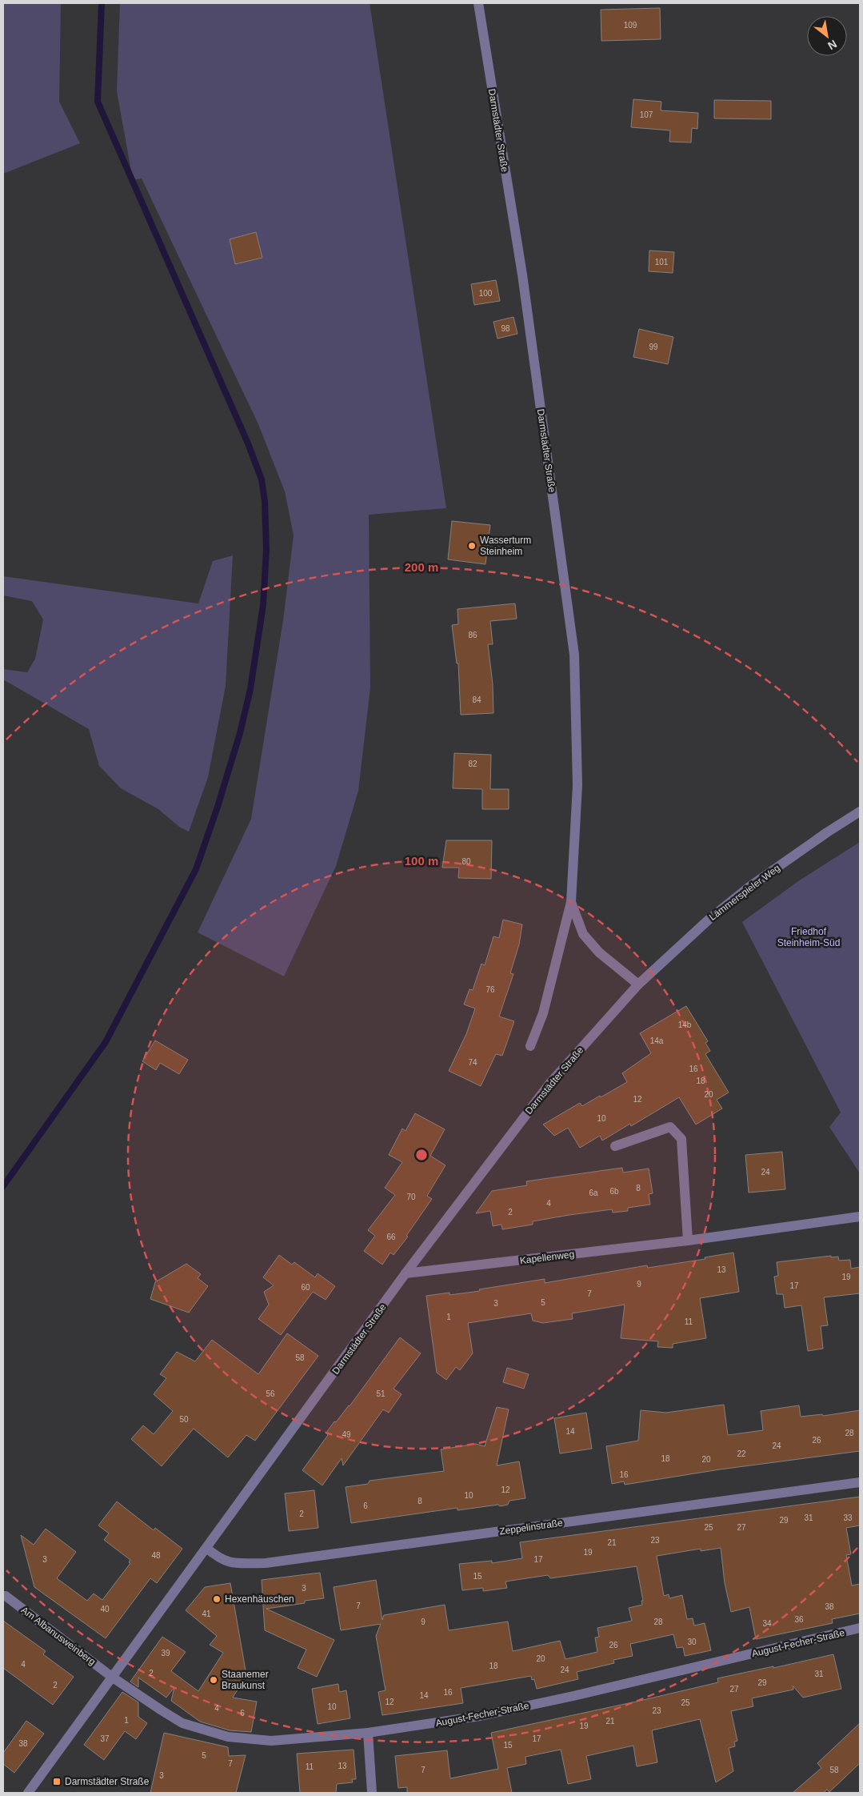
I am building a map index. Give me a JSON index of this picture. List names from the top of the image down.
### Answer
{
  "streets": {
    "street": [
      "Darmstädter Straße",
      "Lämmerspieler Weg",
      "Kapellenweg",
      "Zeppelinstraße",
      "Am Albanusweinberg",
      "August-Fecher-Straße"
    ]
  },
  "crossings": [
    ["Darmstädter Straße", "Lämmerspieler Weg"],
    ["Darmstädter Straße", "Kapellenweg"],
    ["Darmstädter Straße", "Zeppelinstraße"],
    ["Darmstädter Straße", "Am Albanusweinberg"],
    ["Darmstädter Straße", "August-Fecher-Straße"],
    ["Am Albanusweinberg", "August-Fecher-Straße"]
  ],
  "parks": ["Friedhof Steinheim-Süd"],
  "places": {
    "other": ["Wasserturm Steinheim", "Hexenhäuschen", "Staanemer Braukunst"],
    "transit": ["Darmstädter Straße"]
  },
  "house_numbers": [
    "109",
    "107",
    "101",
    "100",
    "98",
    "99",
    "86",
    "84",
    "82",
    "80",
    "76",
    "14b",
    "14a",
    "74",
    "16",
    "18",
    "20",
    "12",
    "10",
    "24",
    "8",
    "6b",
    "6a",
    "70",
    "4",
    "2",
    "66",
    "13",
    "19",
    "9",
    "17",
    "60",
    "7",
    "5",
    "3",
    "1",
    "11",
    "58",
    "56",
    "51",
    "50",
    "14",
    "28",
    "49",
    "26",
    "24",
    "22",
    "18",
    "20",
    "16",
    "12",
    "10",
    "8",
    "6",
    "2",
    "31",
    "33",
    "29",
    "25",
    "27",
    "23",
    "21",
    "19",
    "48",
    "3",
    "17",
    "15",
    "3",
    "7",
    "38",
    "40",
    "41",
    "36",
    "9",
    "28",
    "34",
    "30",
    "26",
    "39",
    "20",
    "4",
    "18",
    "24",
    "2",
    "31",
    "29",
    "2",
    "27",
    "16",
    "14",
    "12",
    "25",
    "10",
    "4",
    "23",
    "6",
    "1",
    "21",
    "19",
    "37",
    "17",
    "38",
    "15",
    "5",
    "7",
    "13",
    "11",
    "7",
    "58",
    "3"
  ],
  "north": "bottom right",
  "rings": ["200 m", "100 m"]
}
